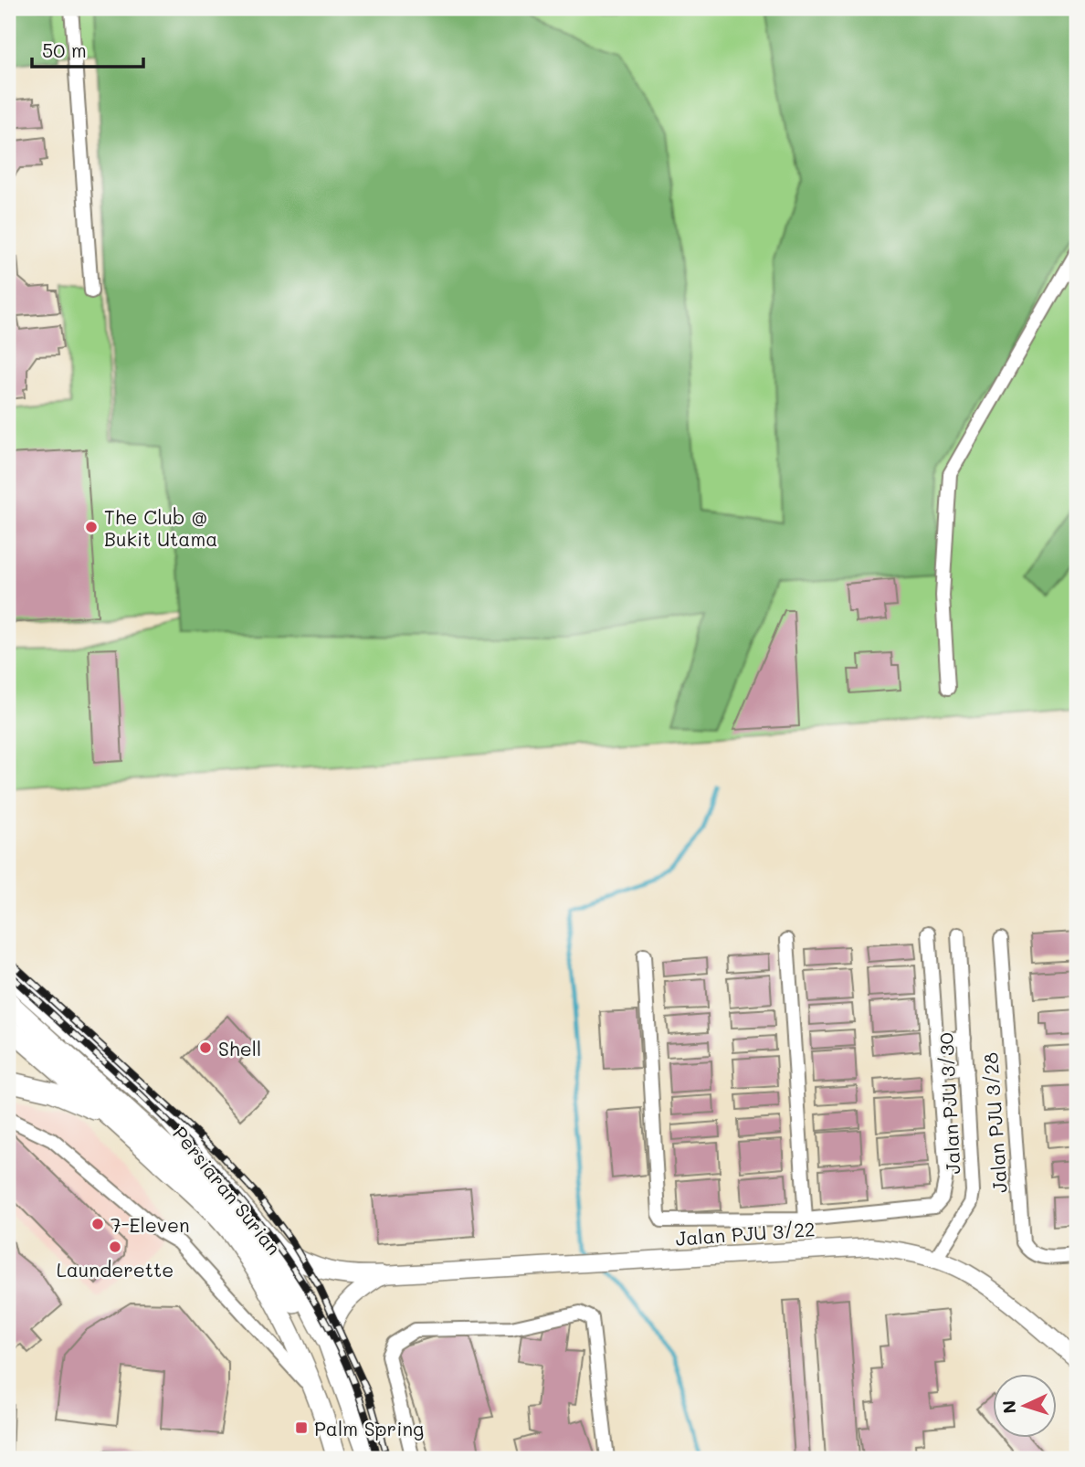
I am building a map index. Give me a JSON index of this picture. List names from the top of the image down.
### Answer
{
  "streets": {
    "main road": ["Persiaran Surian"],
    "street": ["Jalan PJU 3/30", "Jalan PJU 3/28", "Jalan PJU 3/22"]
  },
  "crossings": [
    ["Jalan PJU 3/30", "Jalan PJU 3/22"]
  ],
  "places": {
    "other": [
      "The Club @ Bukit Utama",
      "Shell",
      "7-Eleven",
      "Launderette"
    ],
    "transit": ["Palm Spring"]
  },
  "scale_bar": "50 m",
  "north": "left"
}
